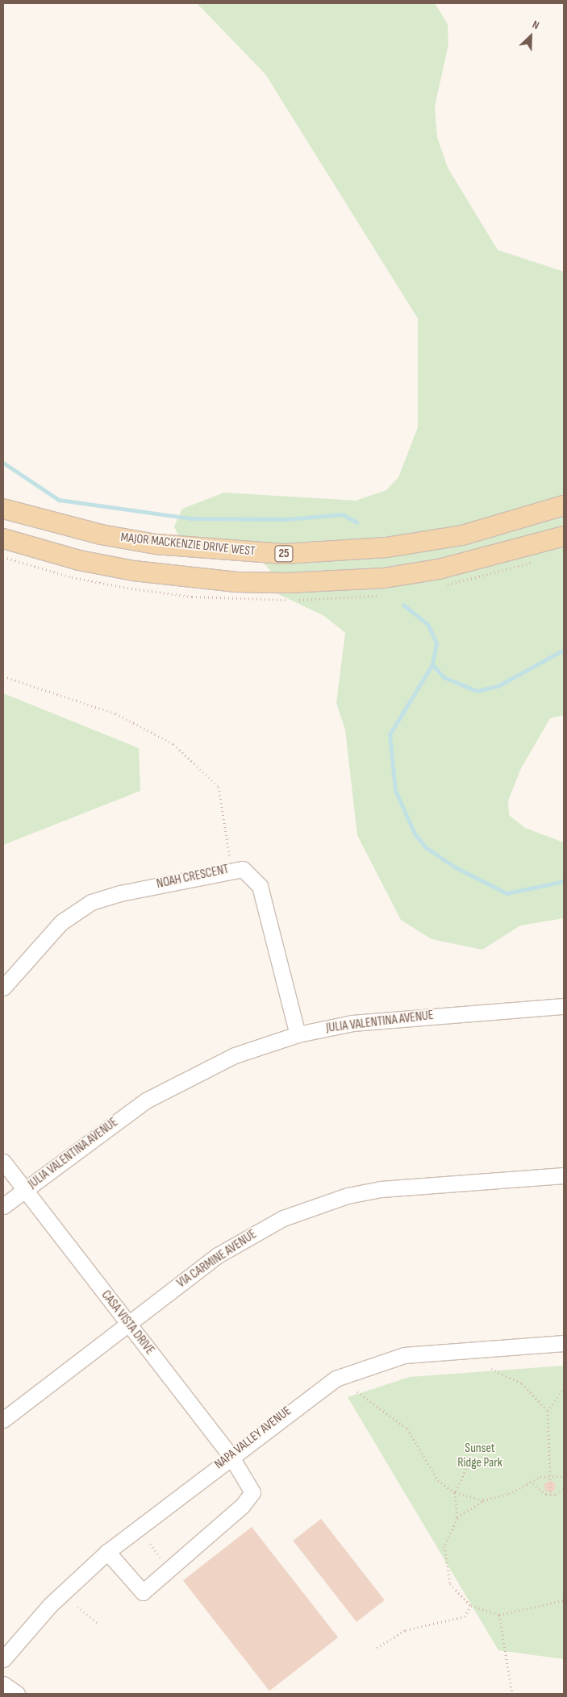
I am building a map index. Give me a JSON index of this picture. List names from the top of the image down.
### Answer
{
  "streets": {
    "main road": ["MAJOR MACKENZIE DRIVE WEST", "25"],
    "street": [
      "NOAH CRESCENT",
      "JULIA VALENTINA AVENUE",
      "VIA CARMINE AVENUE",
      "CASA VISTA DRIVE",
      "NAPA VALLEY AVENUE"
    ]
  },
  "crossings": [
    ["NOAH CRESCENT", "JULIA VALENTINA AVENUE"],
    ["JULIA VALENTINA AVENUE", "CASA VISTA DRIVE"],
    ["VIA CARMINE AVENUE", "CASA VISTA DRIVE"],
    ["CASA VISTA DRIVE", "NAPA VALLEY AVENUE"]
  ],
  "parks": ["Sunset Ridge Park"],
  "north": "top right"
}
